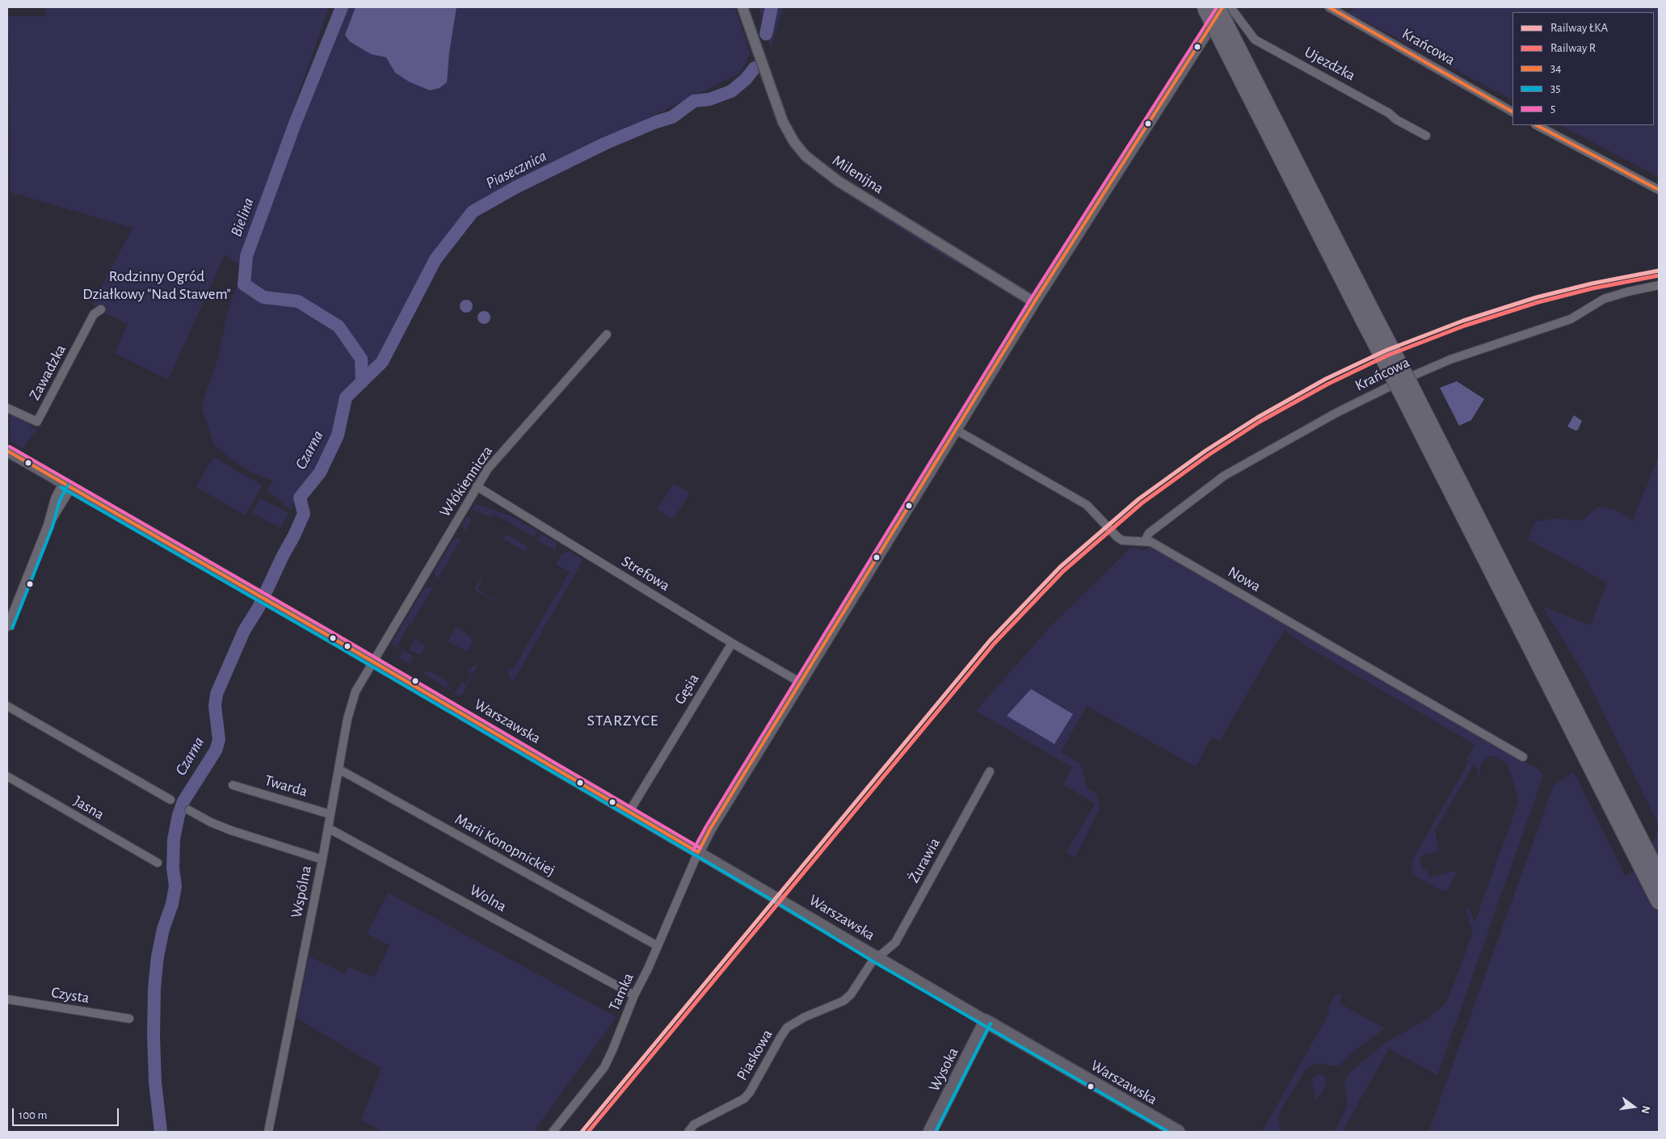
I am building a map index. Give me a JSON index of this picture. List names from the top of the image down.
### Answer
{
  "streets": {
    "main road": ["Warszawska", "Wysoka"],
    "street": [
      "Krańcowa",
      "Ujezdzka",
      "Milenijna",
      "Zawadzka",
      "Włókiennicza",
      "Strefowa",
      "Nowa",
      "Gęsia",
      "Twarda",
      "Jasna",
      "Marii Konopnickiej",
      "Żurawia",
      "Wspólna",
      "Wolna",
      "Tamka",
      "Czysta",
      "Piaskowa"
    ]
  },
  "crossings": [
    ["Krańcowa", "Nowa"],
    ["Włókiennicza", "Strefowa"],
    ["Włókiennicza", "Warszawska"],
    ["Włókiennicza", "Wspólna"],
    ["Strefowa", "Gęsia"],
    ["Gęsia", "Warszawska"],
    ["Warszawska", "Żurawia"],
    ["Warszawska", "Wspólna"],
    ["Warszawska", "Tamka"],
    ["Warszawska", "Piaskowa"],
    ["Warszawska", "Wysoka"],
    ["Twarda", "Wspólna"],
    ["Marii Konopnickiej", "Wspólna"],
    ["Marii Konopnickiej", "Tamka"],
    ["Żurawia", "Piaskowa"],
    ["Wspólna", "Wolna"],
    ["Wolna", "Tamka"]
  ],
  "districts": ["STARZYCE"],
  "water": ["Piasecznica", "Bielina", "Czarna"],
  "parks": ["Rodzinny Ogród Działkowy \"Nad Stawem\""],
  "lines": [
    "transit line 34",
    "transit line 5",
    "rail line ŁKA",
    "rail line R",
    "transit line 35"
  ],
  "legend": [
    "Railway ŁKA",
    "Railway R",
    "34",
    "35",
    "5"
  ],
  "scale_bar": "100 m",
  "north": "right"
}
